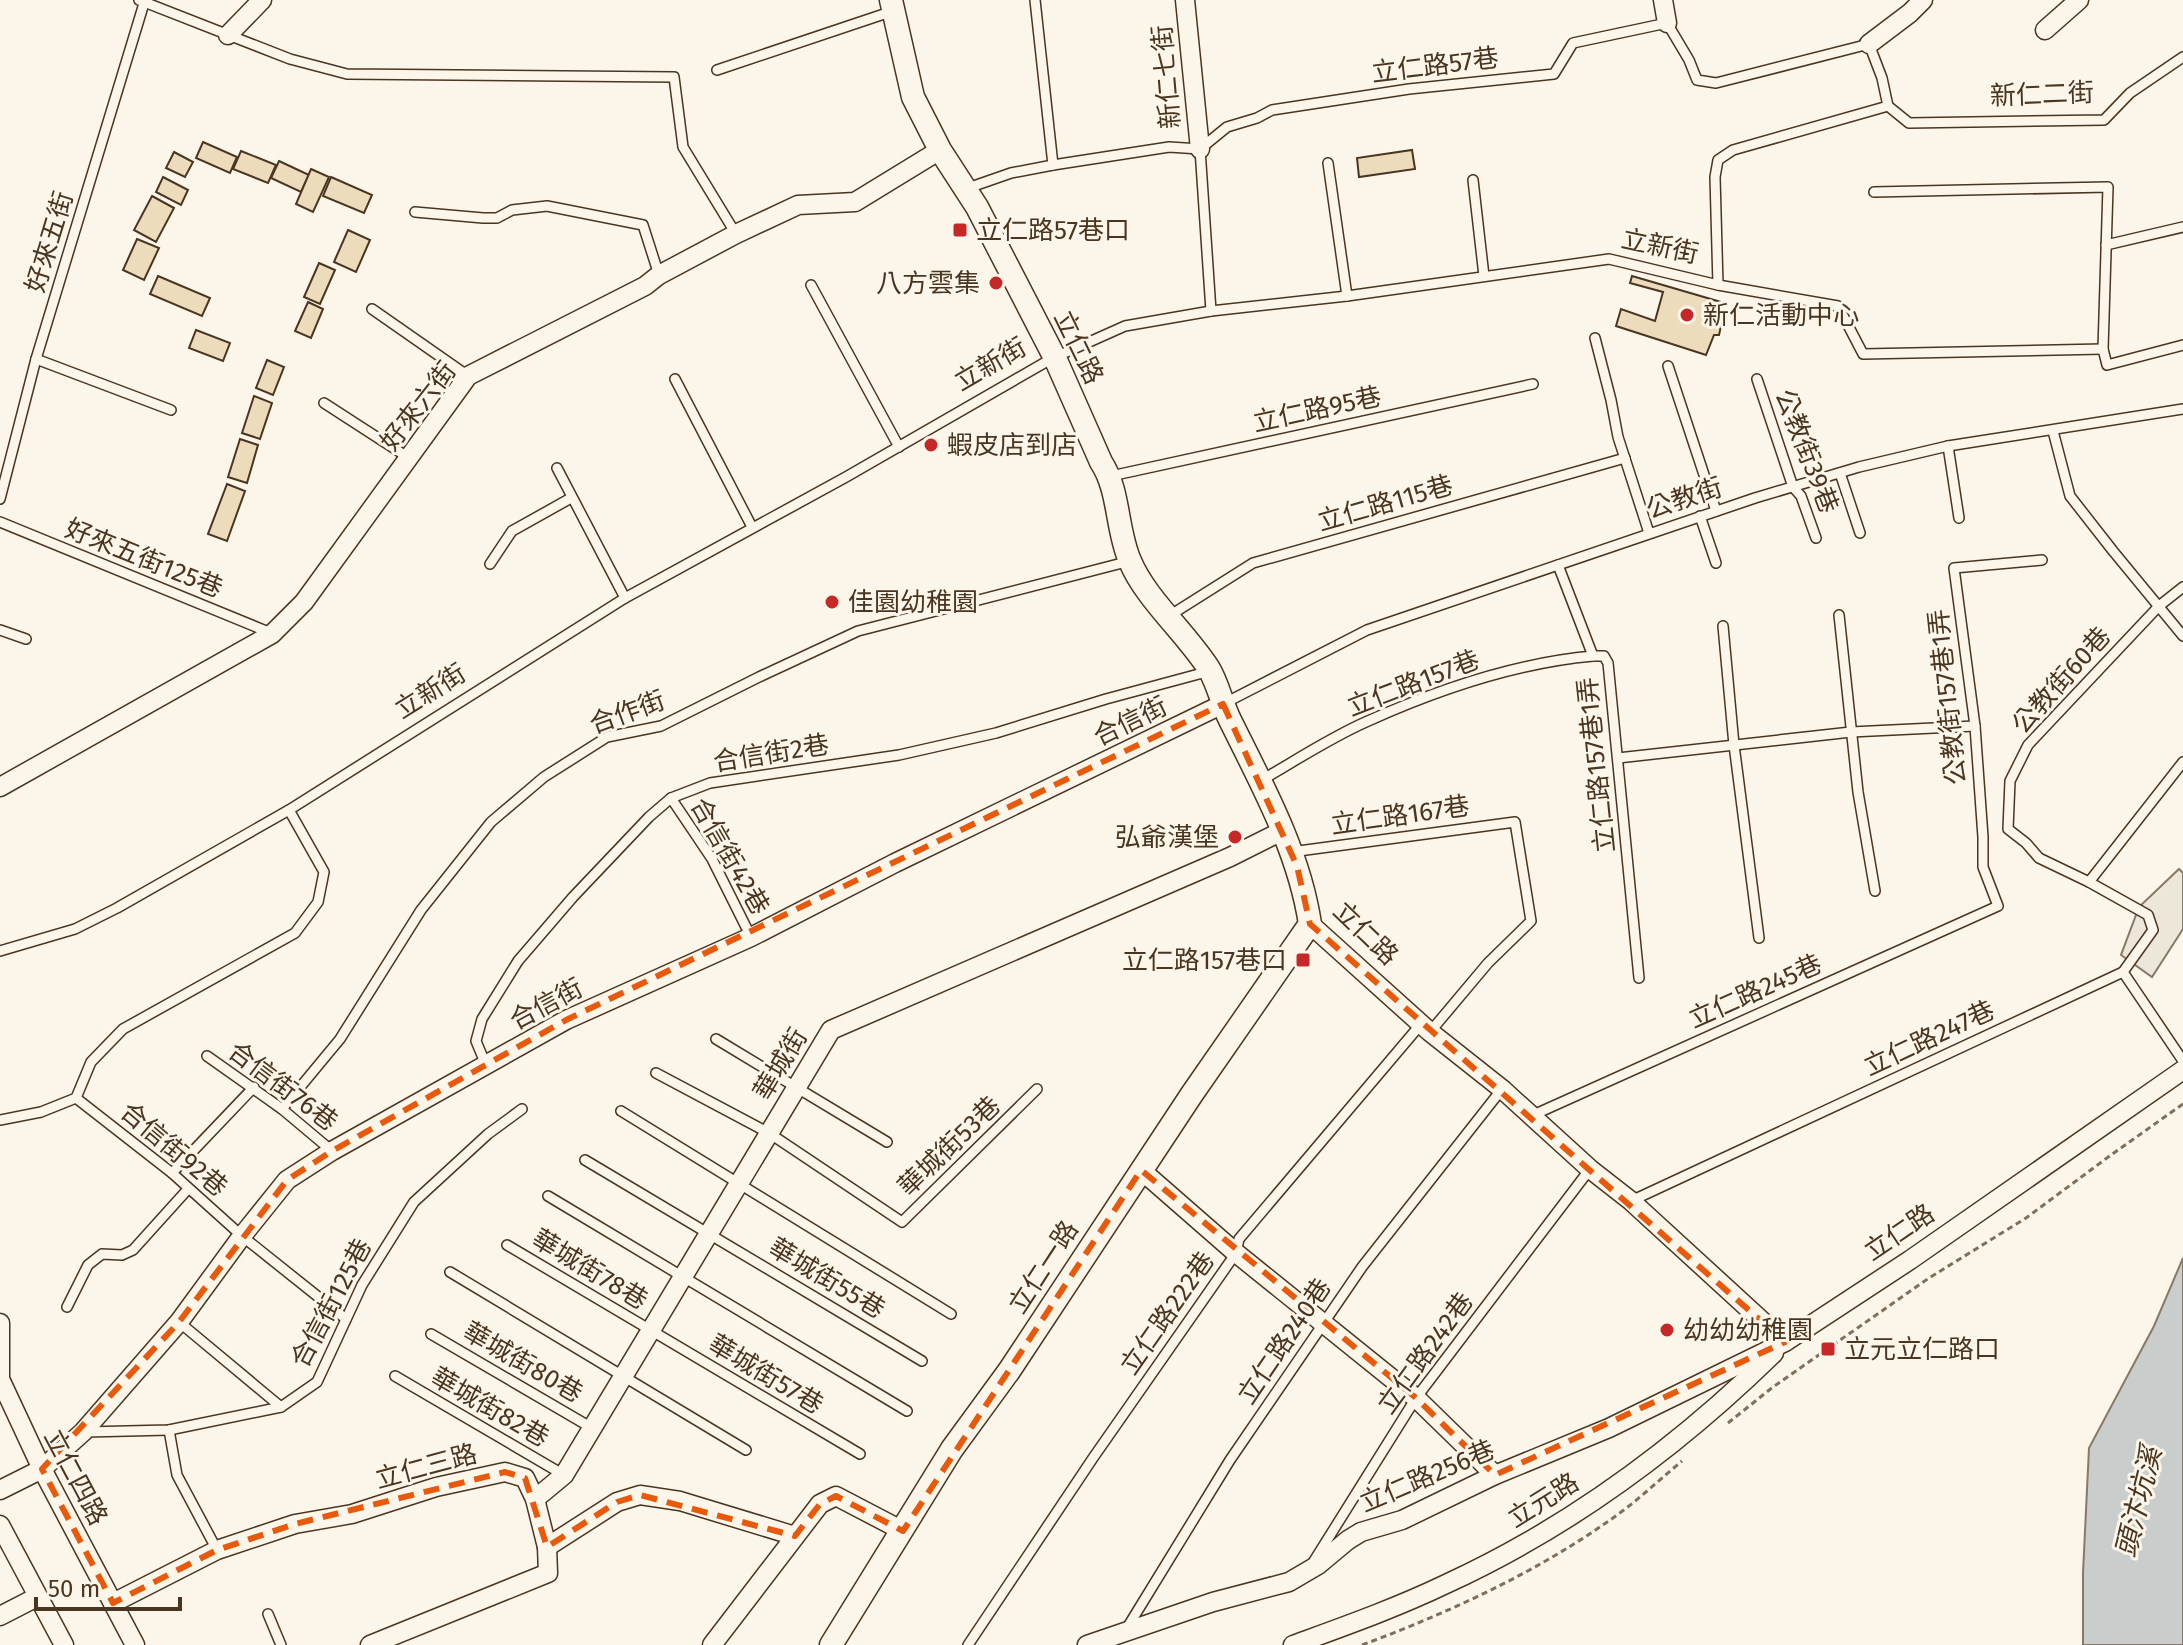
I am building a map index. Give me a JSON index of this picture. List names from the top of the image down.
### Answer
{
  "streets": {
    "street": [
      "新仁七街",
      "立仁路",
      "好來六街",
      "合信街",
      "華城街",
      "立仁一路",
      "立仁三路",
      "立仁路256巷",
      "立仁四路",
      "立元路"
    ],
    "lane": [
      "立仁路57巷",
      "新仁二街",
      "好來五街",
      "立新街",
      "立仁路95巷",
      "公教街39巷",
      "公教街",
      "立仁路115巷",
      "好來五街125巷",
      "公教街60巷",
      "立仁路157巷",
      "公教街157巷1弄",
      "合作街",
      "合信街2巷",
      "立仁路157巷1弄",
      "立仁路167巷",
      "合信街42巷",
      "立仁路245巷",
      "立仁路247巷",
      "合信街76巷",
      "華城街53巷",
      "合信街92巷",
      "華城街78巷",
      "華城街55巷",
      "合信街125巷",
      "立仁路222巷",
      "立仁路240巷",
      "立仁路242巷",
      "華城街80巷",
      "華城街57巷",
      "華城街82巷"
    ]
  },
  "crossings": [
    ["立仁路57巷", "新仁七街"],
    ["立新街", "立仁路"],
    ["立仁路", "好來六街"],
    ["立仁路", "立仁路95巷"],
    ["立仁路", "公教街"],
    ["立仁路", "立仁路115巷"],
    ["立仁路", "立仁路157巷"],
    ["立仁路", "合作街"],
    ["立仁路", "合信街"],
    ["立仁路", "合信街2巷"],
    ["立仁路", "立仁路167巷"],
    ["立仁路", "立仁路245巷"],
    ["立仁路", "立仁路247巷"],
    ["立仁路", "華城街"],
    ["立仁路", "立仁一路"],
    ["立仁路", "立仁路222巷"],
    ["立仁路", "立仁路240巷"],
    ["立仁路", "立仁路242巷"],
    ["立仁路", "立仁路256巷"],
    ["立仁路", "立元路"],
    ["好來六街", "好來五街125巷"],
    ["公教街39巷", "公教街"],
    ["公教街", "合信街"],
    ["公教街", "立仁路157巷1弄"],
    ["公教街60巷", "立仁路247巷"],
    ["立仁路157巷", "立仁路157巷1弄"],
    ["公教街157巷1弄", "立仁路245巷"],
    ["合作街", "合信街76巷"],
    ["合信街", "合信街2巷"],
    ["合信街", "合信街42巷"],
    ["合信街", "合信街76巷"],
    ["合信街", "合信街92巷"],
    ["合信街", "合信街125巷"],
    ["合信街", "立仁四路"],
    ["合信街2巷", "合信街42巷"],
    ["立仁路167巷", "華城街"],
    ["立仁路167巷", "立仁路222巷"],
    ["華城街", "華城街53巷"],
    ["華城街", "華城街78巷"],
    ["華城街", "華城街55巷"],
    ["華城街", "華城街80巷"],
    ["華城街", "華城街57巷"],
    ["華城街", "華城街82巷"],
    ["華城街", "立仁三路"],
    ["合信街92巷", "合信街125巷"],
    ["華城街78巷", "華城街57巷"],
    ["立仁路240巷", "立仁路256巷"],
    ["立仁路242巷", "立仁路256巷"],
    ["立仁三路", "立仁四路"],
    ["立仁路256巷", "立元路"]
  ],
  "water": ["頭汴坑溪"],
  "places": {
    "transit": ["立仁路57巷口", "立仁路157巷口", "立元立仁路口"],
    "other": [
      "八方雲集",
      "新仁活動中心",
      "蝦皮店到店",
      "佳園幼稚園",
      "弘爺漢堡",
      "幼幼幼稚園"
    ]
  },
  "scale_bar": "50 m"
}
